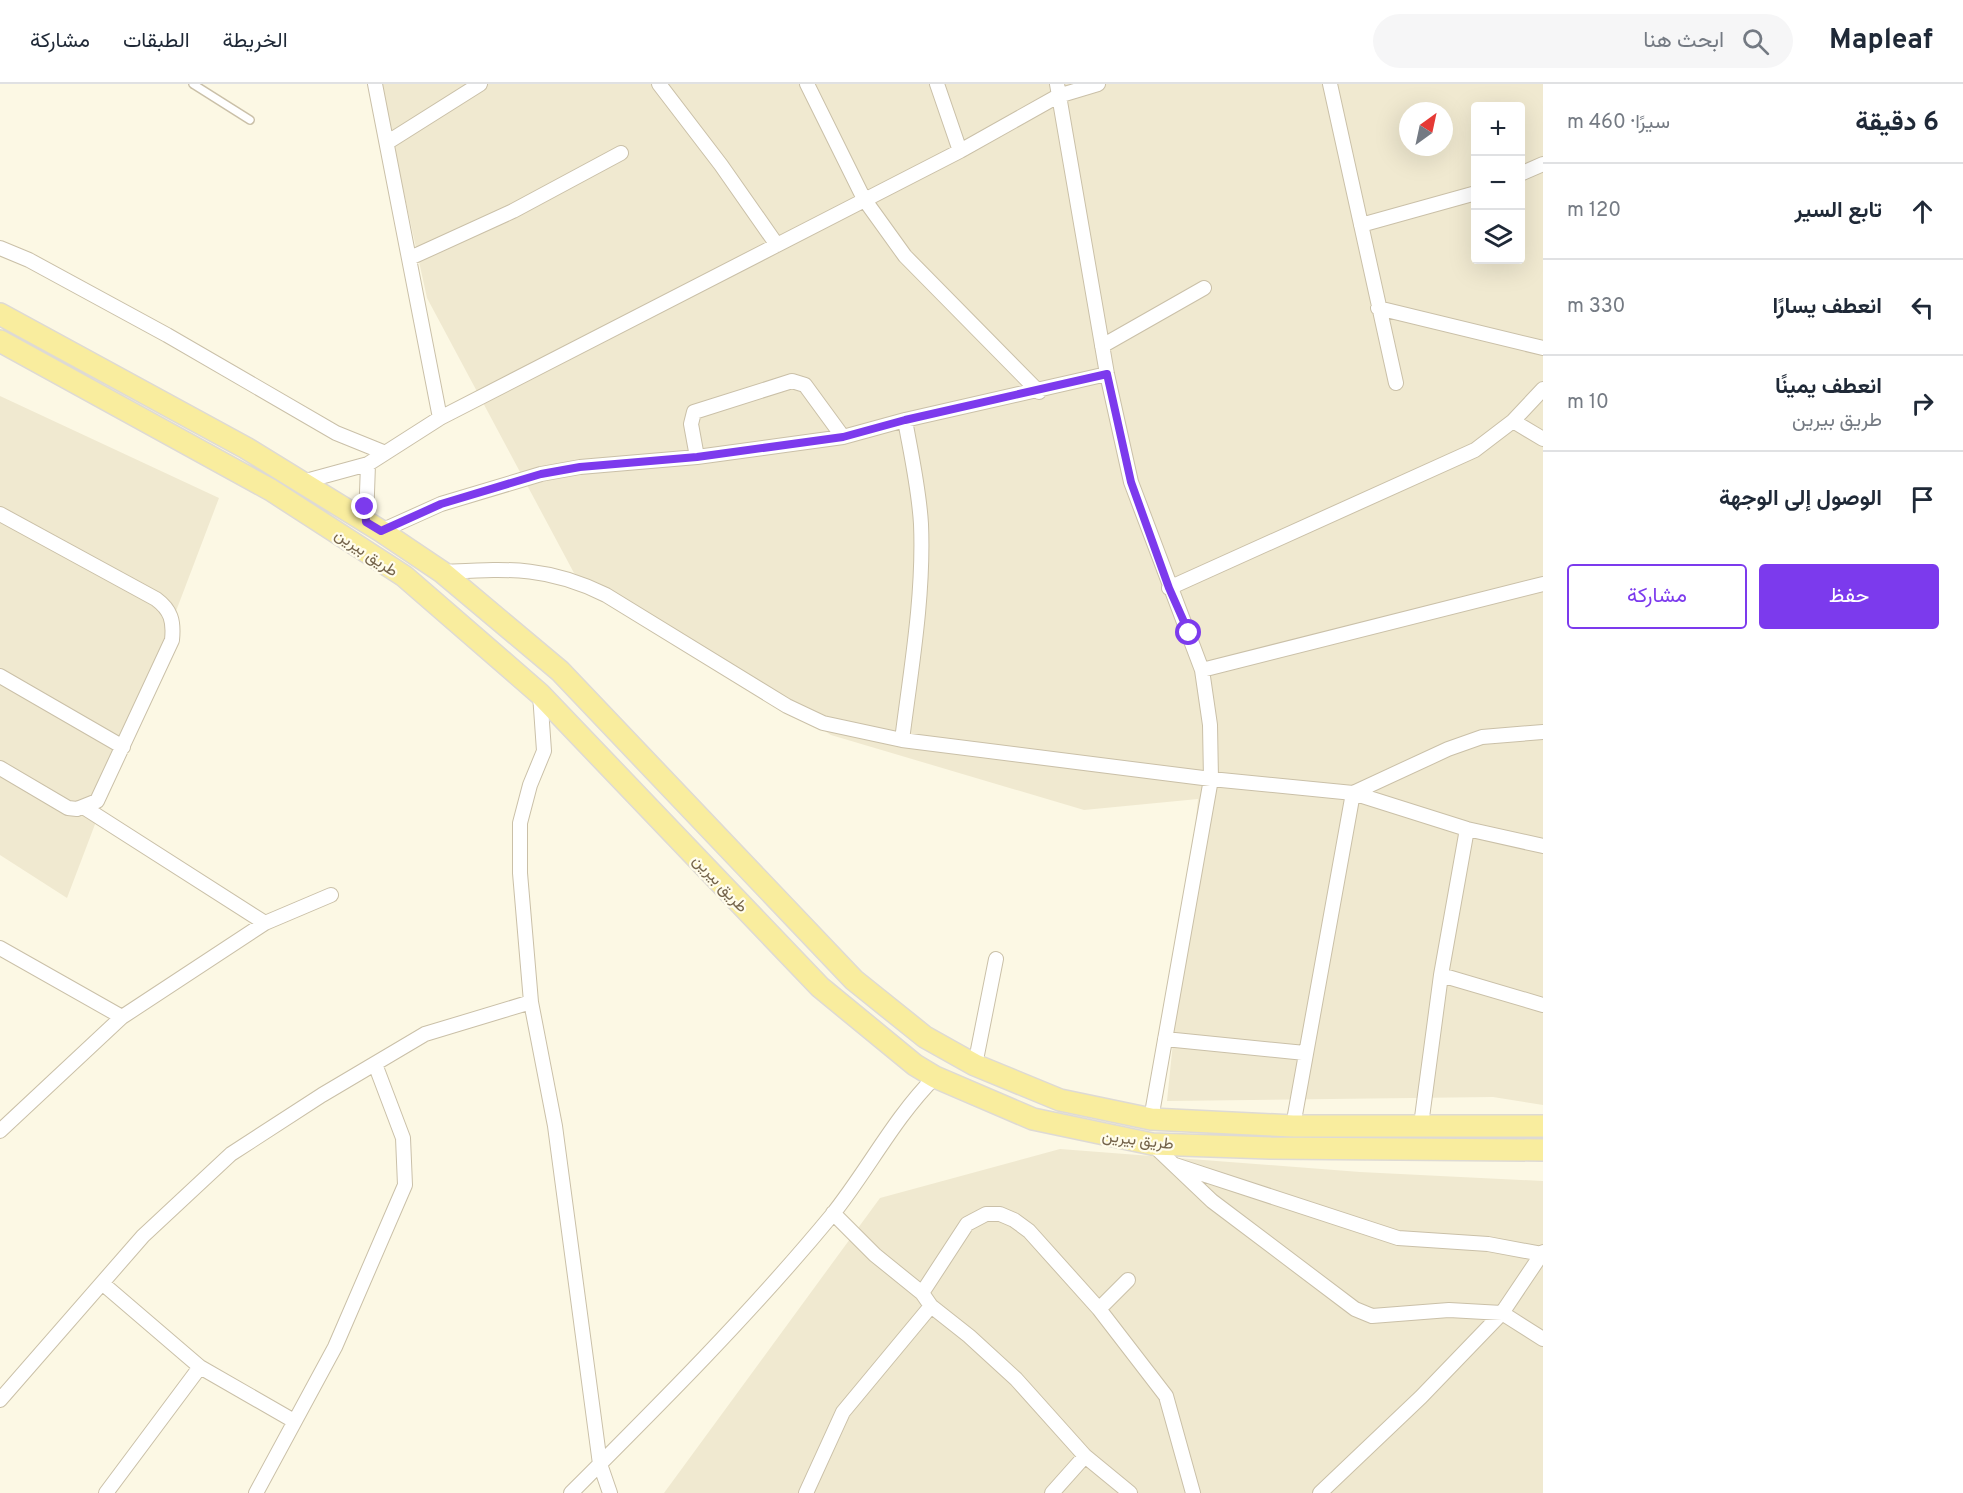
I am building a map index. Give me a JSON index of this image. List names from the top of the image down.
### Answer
{
  "streets": {
    "main road": ["طريق بيرين"]
  },
  "north": "top right",
  "page": {
    "header": "Mapleaf",
    "search": "ابحث هنا",
    "nav": ["الخريطة", "الطبقات", "مشاركة"],
    "heading": ["6 دقيقة", "سيرًا · 460 m"],
    "map_buttons": ["+", "−"],
    "list": [
      ["تابع السير", "120 m"],
      ["انعطف يسارًا", "330 m"],
      ["انعطف يمينًا", "طريق بيرين", "10 m"],
      "الوصول إلى الوجهة"
    ],
    "buttons": ["حفظ", "مشاركة"]
  }
}
